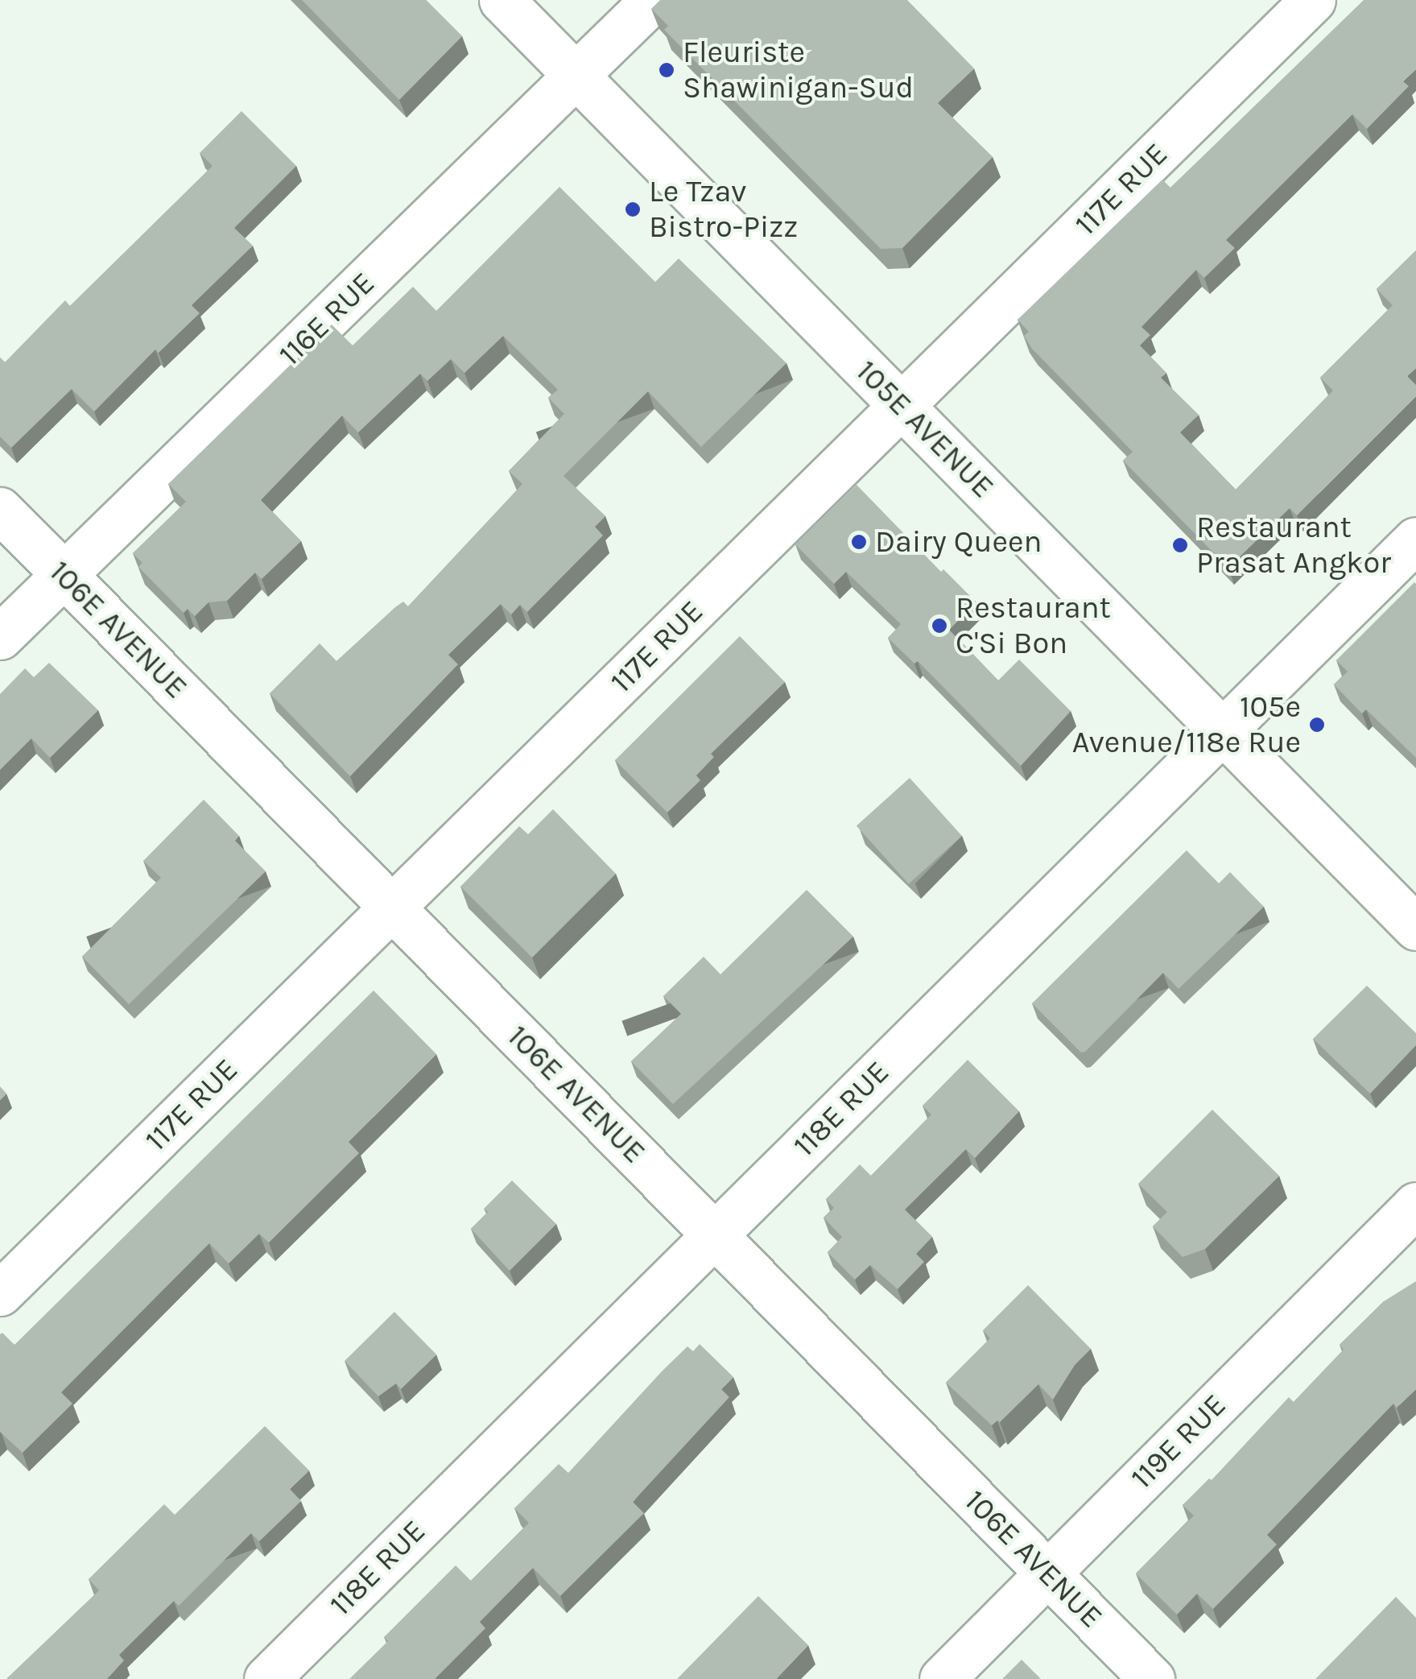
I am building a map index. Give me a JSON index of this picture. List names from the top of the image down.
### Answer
{
  "streets": {
    "street": [
      "117E RUE",
      "116E RUE",
      "105E AVENUE",
      "106E AVENUE",
      "118E RUE",
      "119E RUE"
    ]
  },
  "crossings": [
    ["117E RUE", "105E AVENUE"],
    ["117E RUE", "106E AVENUE"],
    ["116E RUE", "105E AVENUE"],
    ["116E RUE", "106E AVENUE"],
    ["105E AVENUE", "118E RUE"],
    ["106E AVENUE", "118E RUE"],
    ["106E AVENUE", "119E RUE"]
  ],
  "places": [
    "Fleuriste Shawinigan-Sud",
    "Le Tzav Bistro-Pizz",
    "Dairy Queen",
    "Restaurant Prasat Angkor",
    "Restaurant C'Si Bon",
    "105e Avenue/118e Rue"
  ]
}
